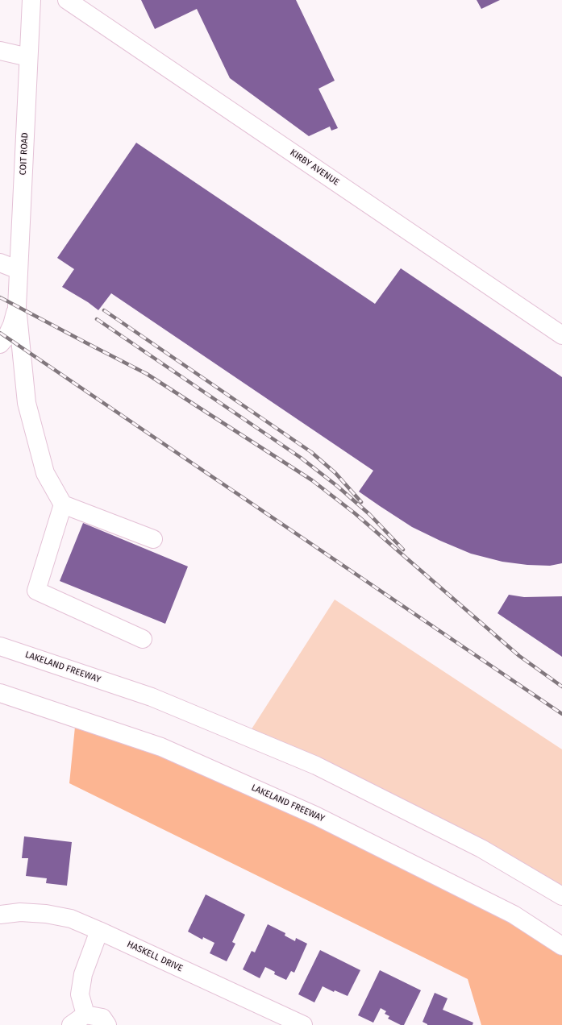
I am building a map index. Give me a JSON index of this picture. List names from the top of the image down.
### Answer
{
  "streets": {
    "main road": [
      "COIT ROAD",
      "KIRBY AVENUE",
      "LAKELAND FREEWAY",
      "HASKELL DRIVE"
    ]
  }
}
